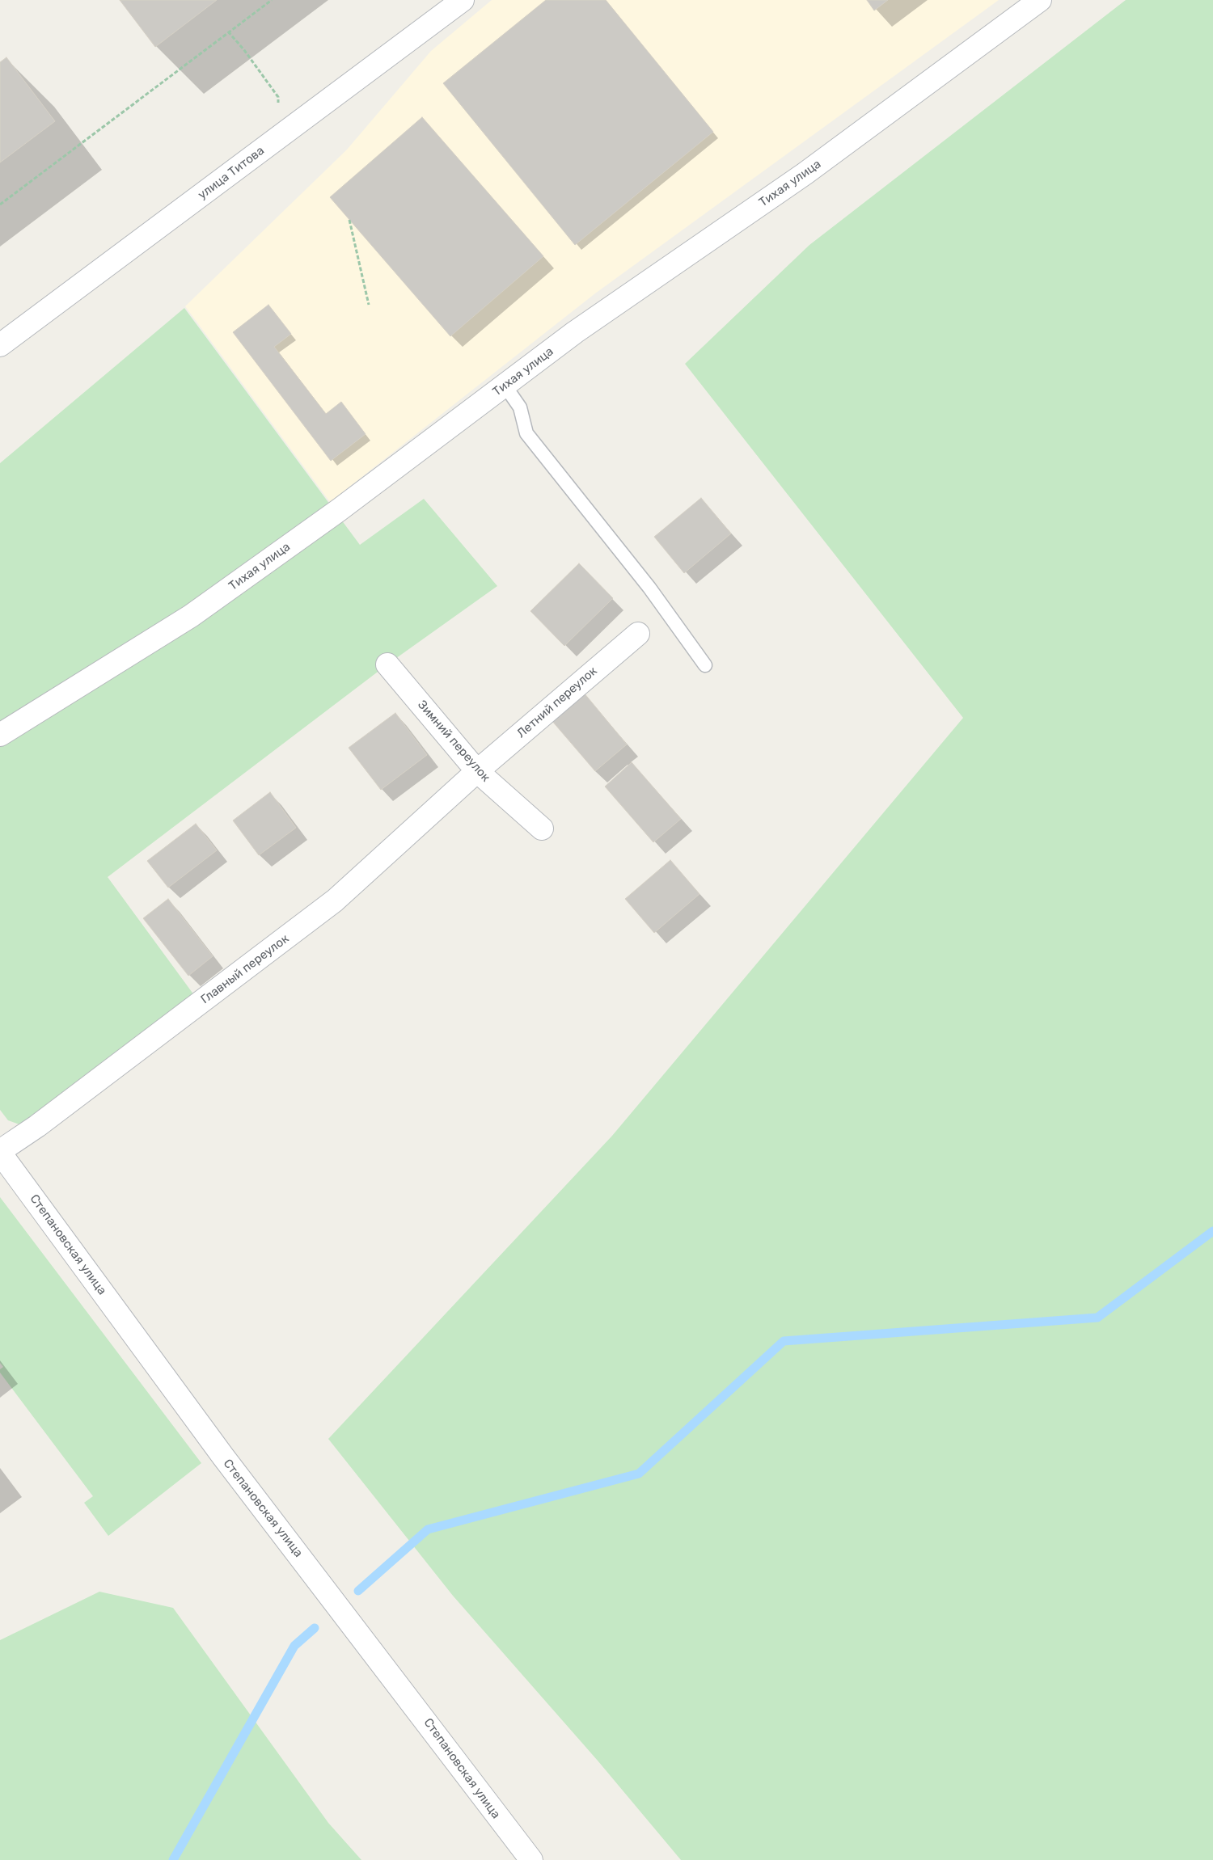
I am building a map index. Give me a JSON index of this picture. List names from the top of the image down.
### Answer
{
  "streets": {
    "street": [
      "улица Титова",
      "Тихая улица",
      "Летний переулок",
      "Зимний переулок",
      "Главный переулок",
      "Степановская улица"
    ]
  },
  "crossings": [
    ["Летний переулок", "Зимний переулок"],
    ["Летний переулок", "Главный переулок"],
    ["Зимний переулок", "Главный переулок"],
    ["Главный переулок", "Степановская улица"]
  ]
}
